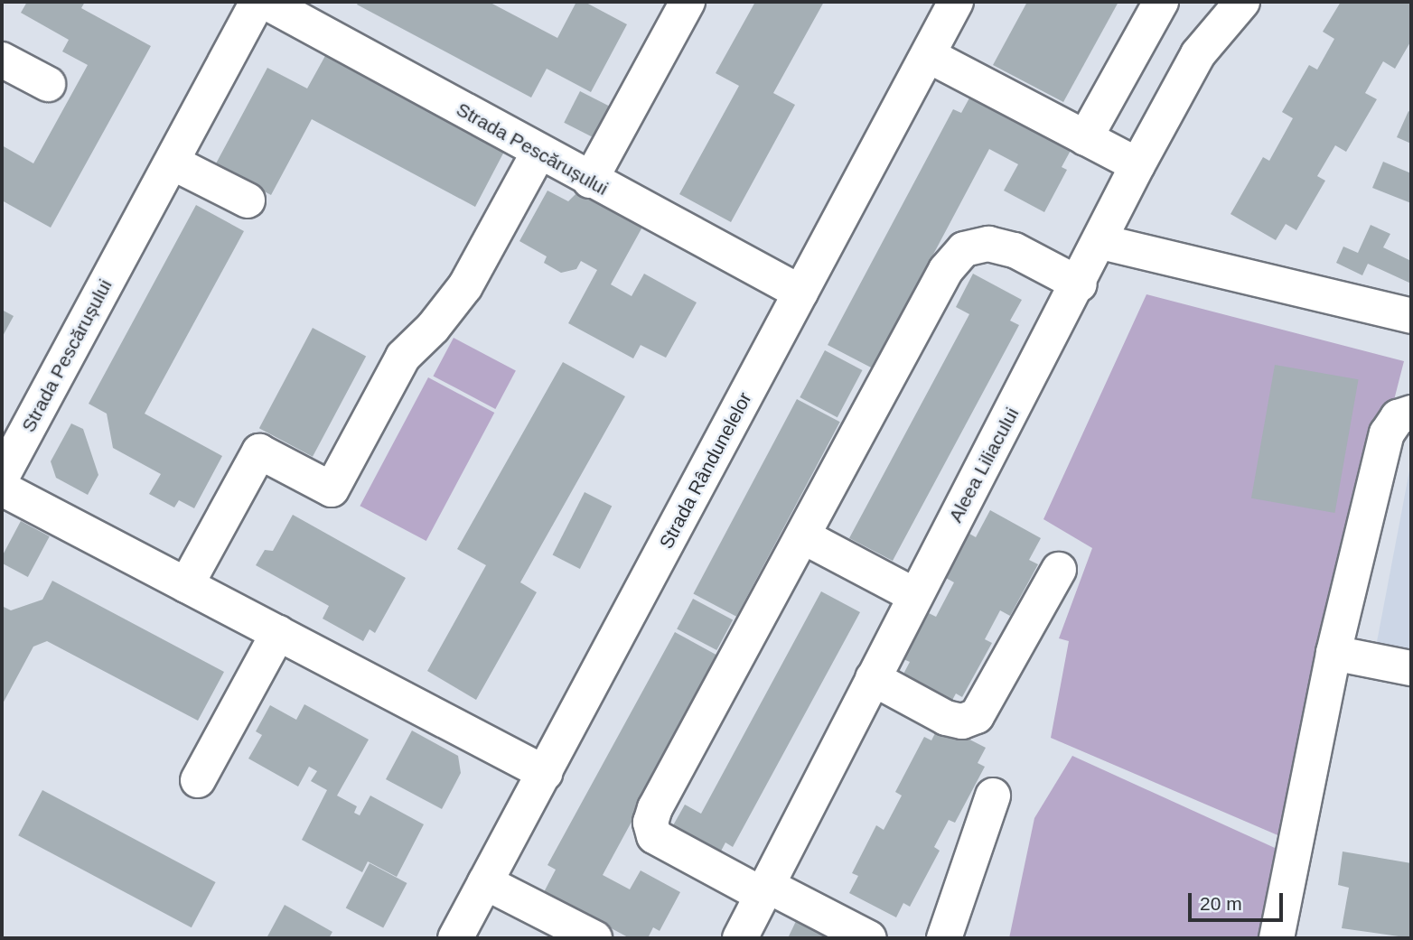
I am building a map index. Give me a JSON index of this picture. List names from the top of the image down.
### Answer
{
  "streets": {
    "street": ["Strada Pescărușului", "Aleea Liliacului", "Strada Rândunelelor"]
  },
  "crossings": [
    ["Strada Pescărușului", "Strada Rândunelelor"]
  ],
  "scale_bar": "20 m"
}
